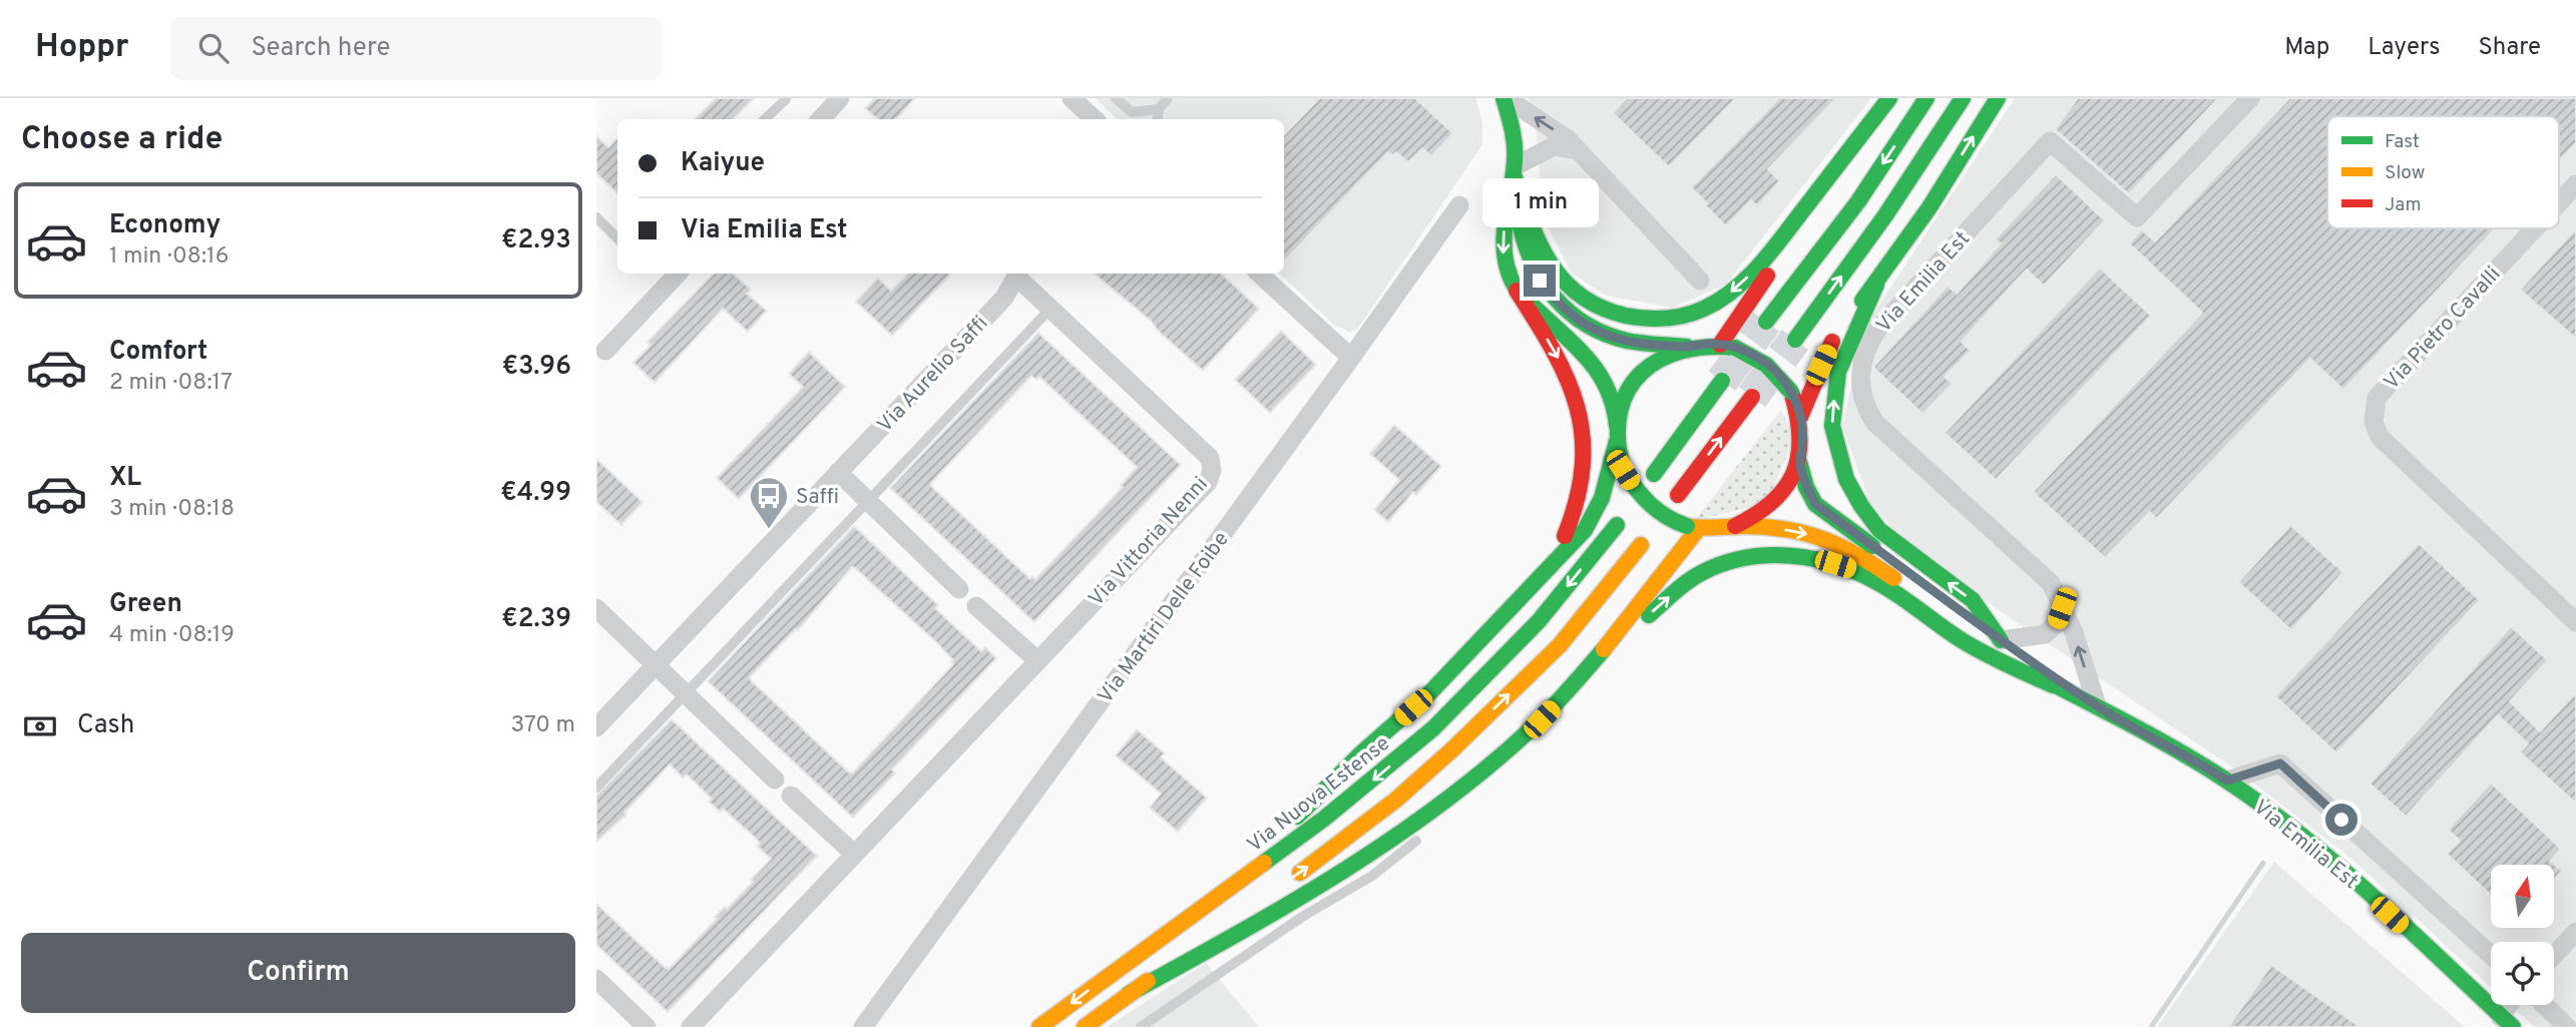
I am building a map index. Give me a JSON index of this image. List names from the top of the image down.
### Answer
{
  "streets": {
    "main road": ["Via Emilia Est", "Via Nuova Estense"],
    "street": [
      "Via Pietro Cavalli",
      "Via Aurelio Saffi",
      "Via Vittoria Nenni",
      "Via Martiri Delle Foibe"
    ]
  },
  "crossings": [
    ["Via Aurelio Saffi", "Via Vittoria Nenni"]
  ],
  "places": {
    "bus stop": ["Saffi"]
  },
  "legend": ["Fast", "Slow", "Jam"],
  "north": "top",
  "page": {
    "header": "Hoppr",
    "search": "Search here",
    "nav": ["Map", "Layers", "Share"],
    "heading": "Choose a ride",
    "banner": ["Kaiyue", "Via Emilia Est"],
    "bubble": "1 min",
    "list": [
      {
        "name": "Economy",
        "note": "1 min · 08:16",
        "value": "€2.93"
      },
      {
        "name": "Comfort",
        "note": "2 min · 08:17",
        "value": "€3.96"
      },
      {
        "name": "XL",
        "note": "3 min · 08:18",
        "value": "€4.99"
      },
      {
        "name": "Green",
        "note": "4 min · 08:19",
        "value": "€2.39"
      }
    ],
    "pay": ["Cash", "370 m"],
    "buttons": "Confirm"
  }
}
